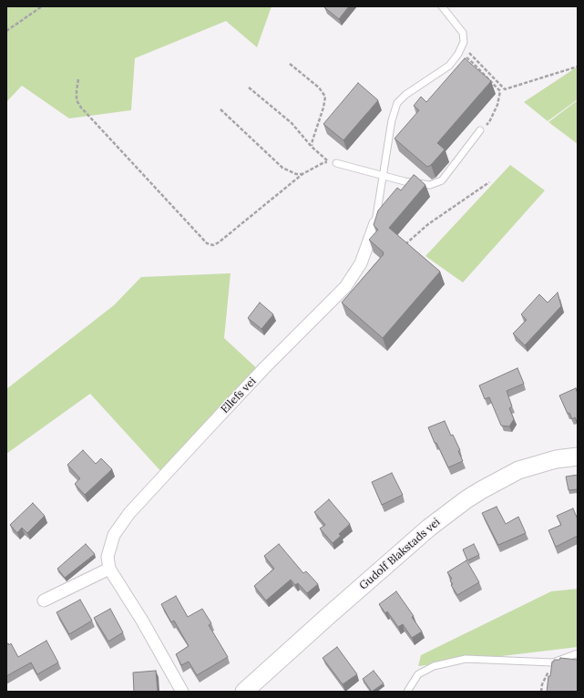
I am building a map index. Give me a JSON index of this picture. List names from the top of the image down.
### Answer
{
  "streets": {
    "street": ["Ellefs vei", "Gudolf Blakstads vei"]
  }
}
